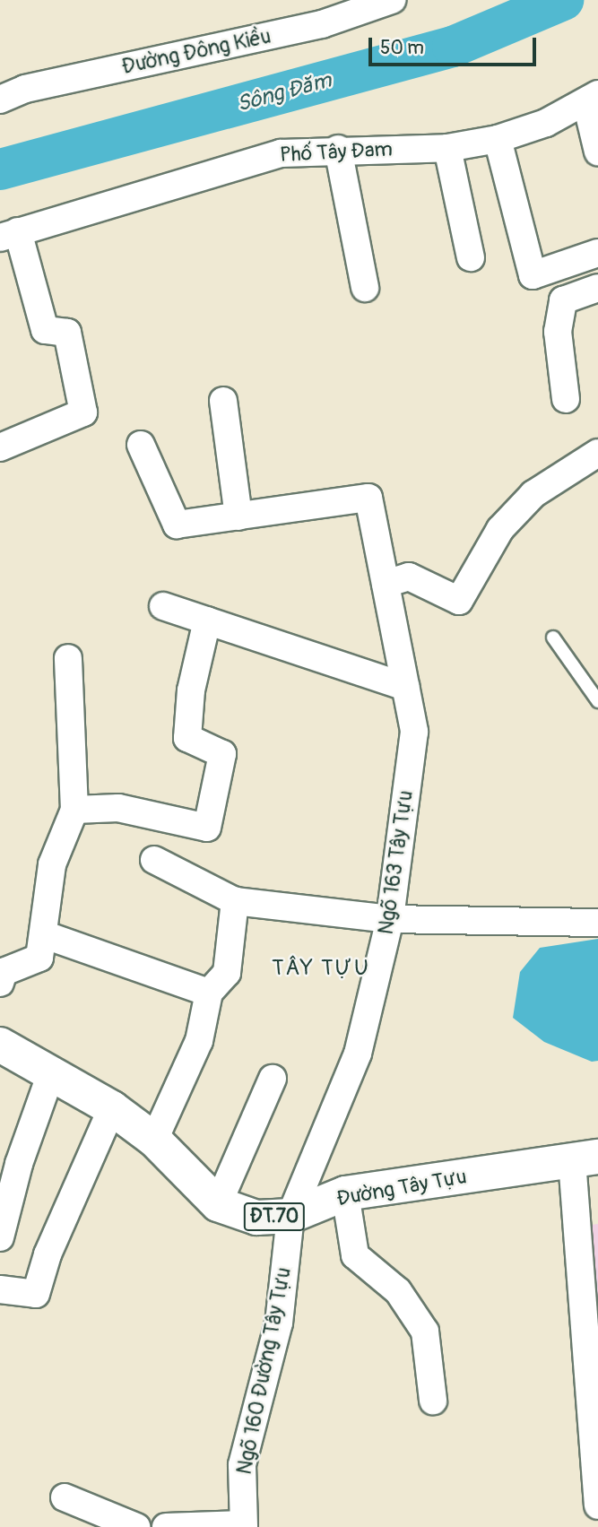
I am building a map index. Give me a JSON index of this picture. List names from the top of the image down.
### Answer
{
  "streets": {
    "main road": ["Đường Tây Tựu", "ĐT.70"],
    "street": [
      "Đường Đông Kiều",
      "Phố Tây Đam",
      "Ngõ 163 Tây Tựu",
      "Ngõ 160 Đường Tây Tựu"
    ]
  },
  "crossings": [
    ["Ngõ 163 Tây Tựu", "Đường Tây Tựu"],
    ["Ngõ 163 Tây Tựu", "Ngõ 160 Đường Tây Tựu"],
    ["Đường Tây Tựu", "Ngõ 160 Đường Tây Tựu"]
  ],
  "districts": ["TÂY TỰU"],
  "water": ["Sông Đăm"],
  "scale_bar": "50 m"
}
